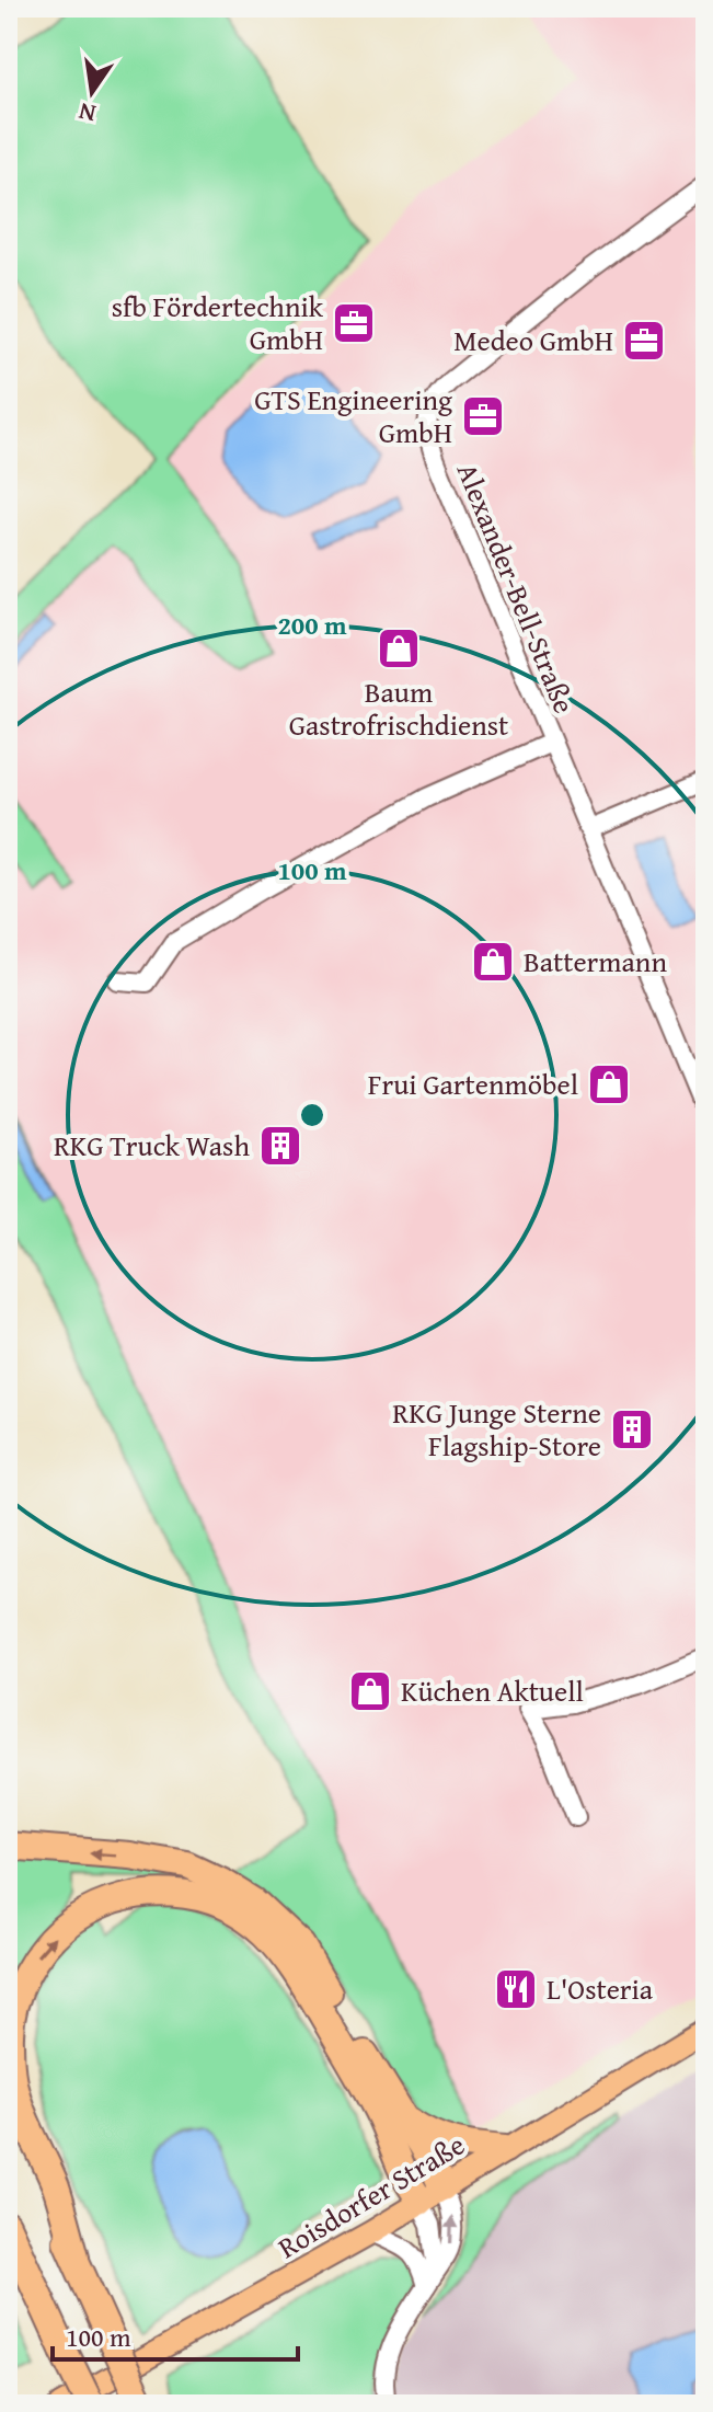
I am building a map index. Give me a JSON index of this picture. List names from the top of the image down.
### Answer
{
  "streets": {
    "main road": ["Roisdorfer Straße"],
    "street": ["Alexander-Bell-Straße"]
  },
  "places": {
    "office": ["sfb Fördertechnik GmbH", "Medeo GmbH", "GTS Engineering GmbH"],
    "shop": [
      "Baum Gastrofrischdienst",
      "Battermann",
      "Frui Gartenmöbel",
      "Küchen Aktuell"
    ],
    "building": ["RKG Truck Wash", "RKG Junge Sterne Flagship-Store"],
    "restaurant": ["L'Osteria"]
  },
  "scale_bar": "100 m",
  "north": "bottom",
  "rings": ["200 m", "100 m"]
}
